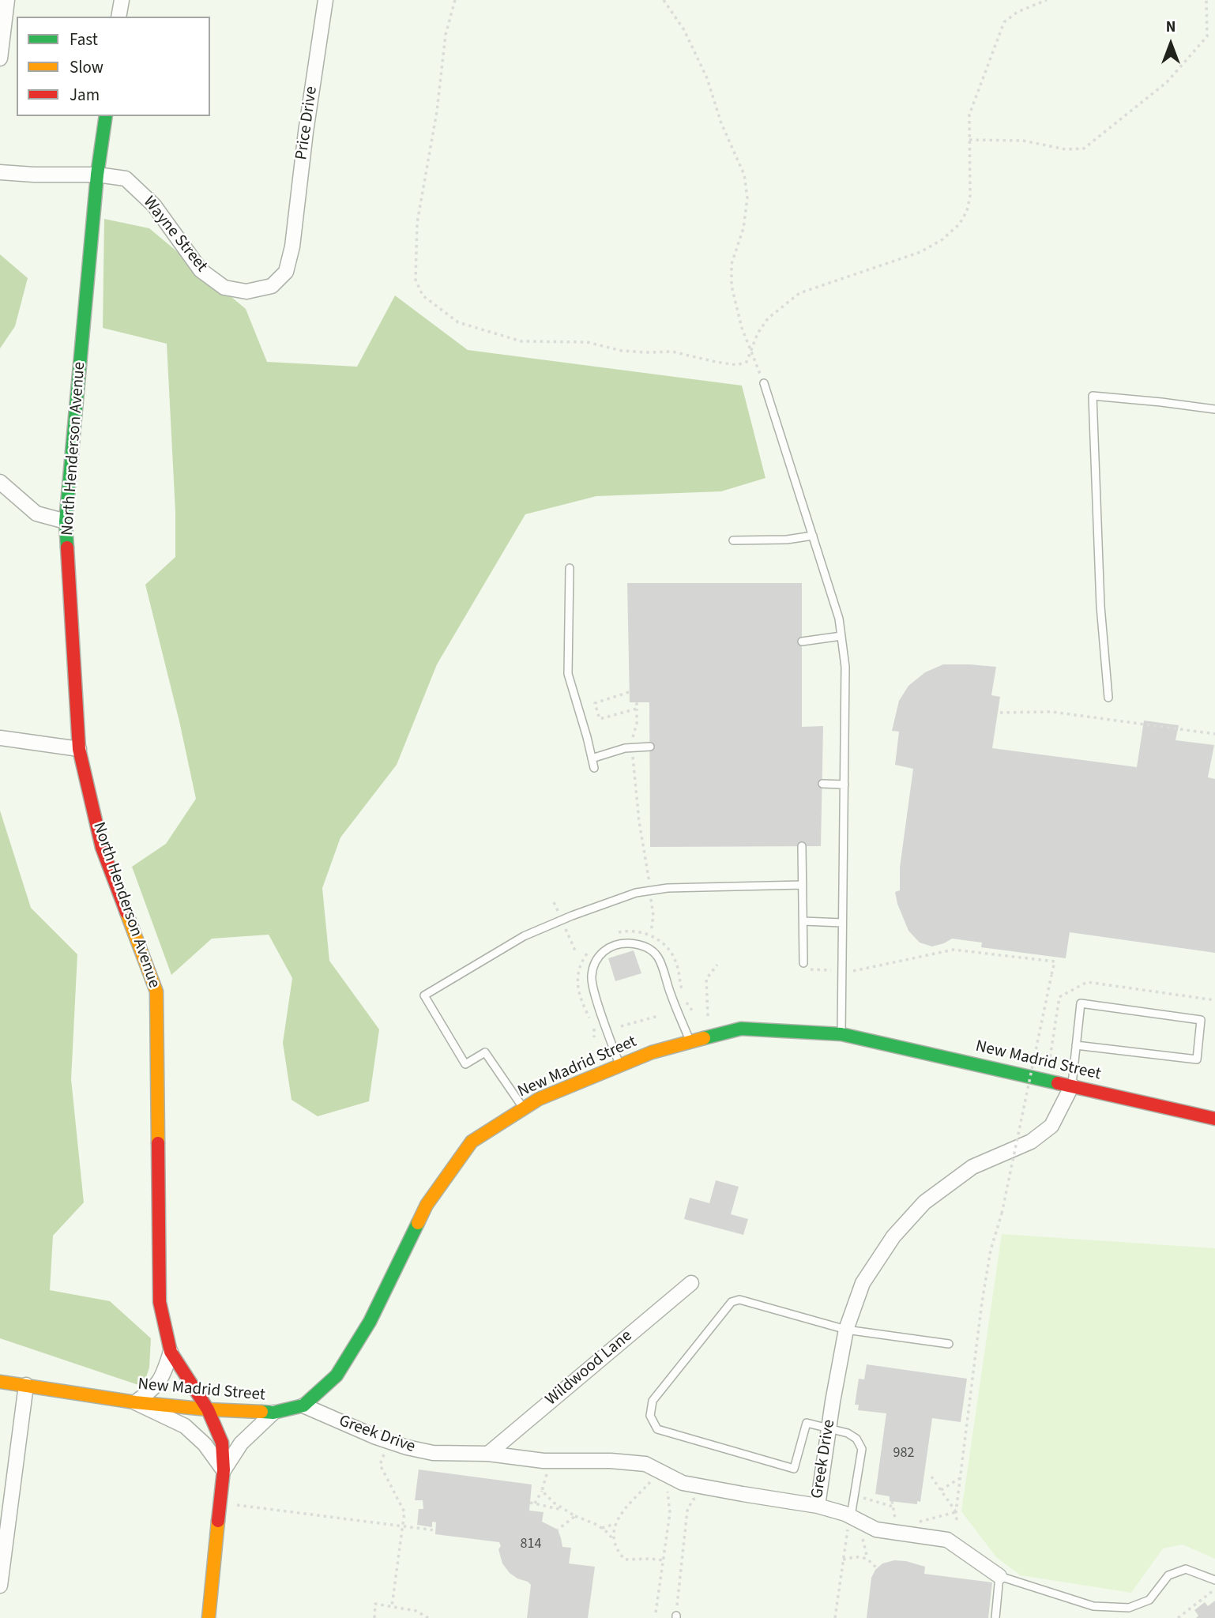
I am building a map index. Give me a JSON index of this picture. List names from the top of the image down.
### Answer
{
  "streets": {
    "street": [
      "Price Drive",
      "Wayne Street",
      "North Henderson Avenue",
      "New Madrid Street",
      "Wildwood Lane",
      "Greek Drive"
    ]
  },
  "crossings": [
    ["Price Drive", "Wayne Street"],
    ["Wayne Street", "North Henderson Avenue"],
    ["North Henderson Avenue", "New Madrid Street"],
    ["New Madrid Street", "Greek Drive"],
    ["Wildwood Lane", "Greek Drive"]
  ],
  "house_numbers": ["982", "814"],
  "legend": ["Fast", "Slow", "Jam"],
  "north": "top"
}
